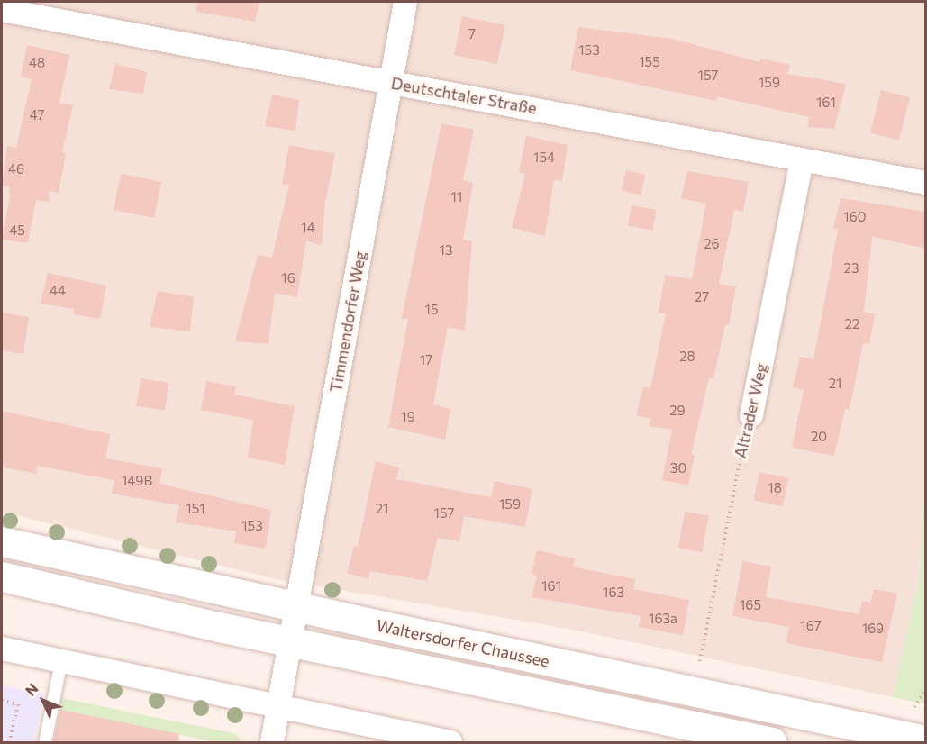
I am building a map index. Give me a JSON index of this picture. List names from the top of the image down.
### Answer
{
  "streets": {
    "main road": ["Waltersdorfer Chaussee"],
    "street": ["Deutschtaler Straße", "Timmendorfer Weg", "Altrader Weg"]
  },
  "crossings": [
    ["Deutschtaler Straße", "Timmendorfer Weg"],
    ["Deutschtaler Straße", "Altrader Weg"],
    ["Timmendorfer Weg", "Waltersdorfer Chaussee"]
  ],
  "house_numbers": [
    "7",
    "153",
    "155",
    "48",
    "157",
    "159",
    "161",
    "47",
    "154",
    "46",
    "11",
    "160",
    "14",
    "45",
    "26",
    "13",
    "23",
    "16",
    "44",
    "27",
    "15",
    "22",
    "28",
    "17",
    "21",
    "29",
    "19",
    "20",
    "30",
    "149B",
    "18",
    "159",
    "151",
    "21",
    "157",
    "153",
    "161",
    "163",
    "165",
    "163a",
    "167",
    "169"
  ],
  "north": "top left"
}
